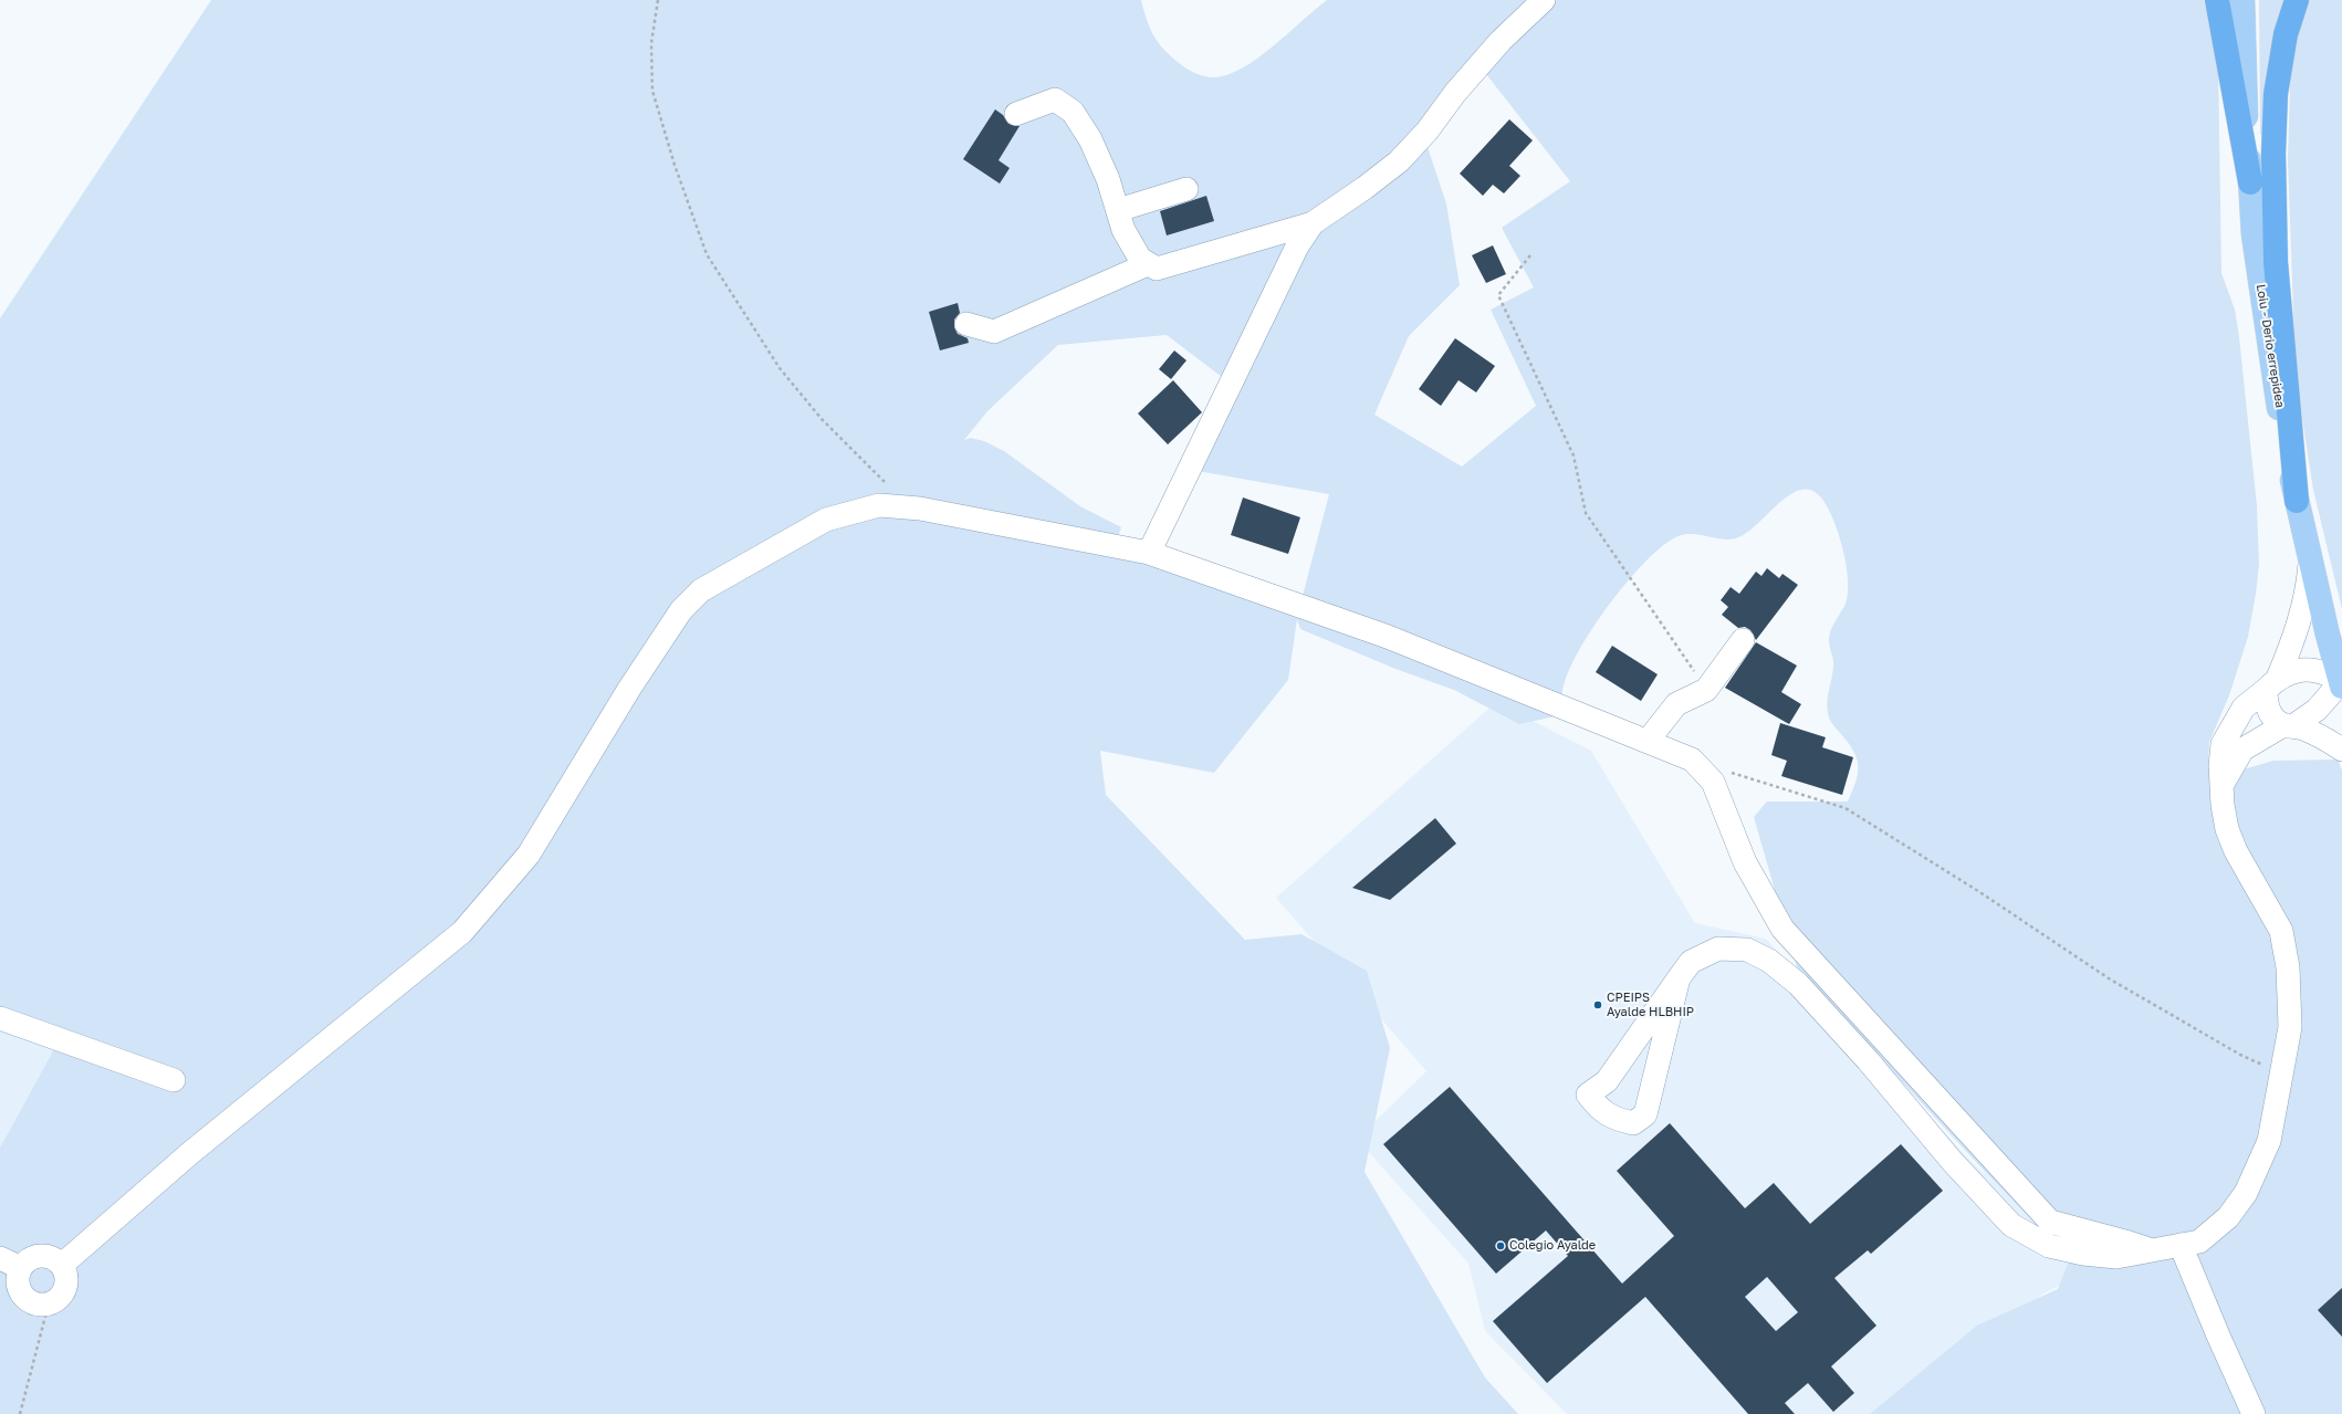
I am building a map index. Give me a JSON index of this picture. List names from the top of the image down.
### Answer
{
  "streets": {
    "main road": ["Loiu - Derio errepidea"]
  },
  "places": ["CPEIPS Ayalde HLBHIP", "Colegio Ayalde"]
}
